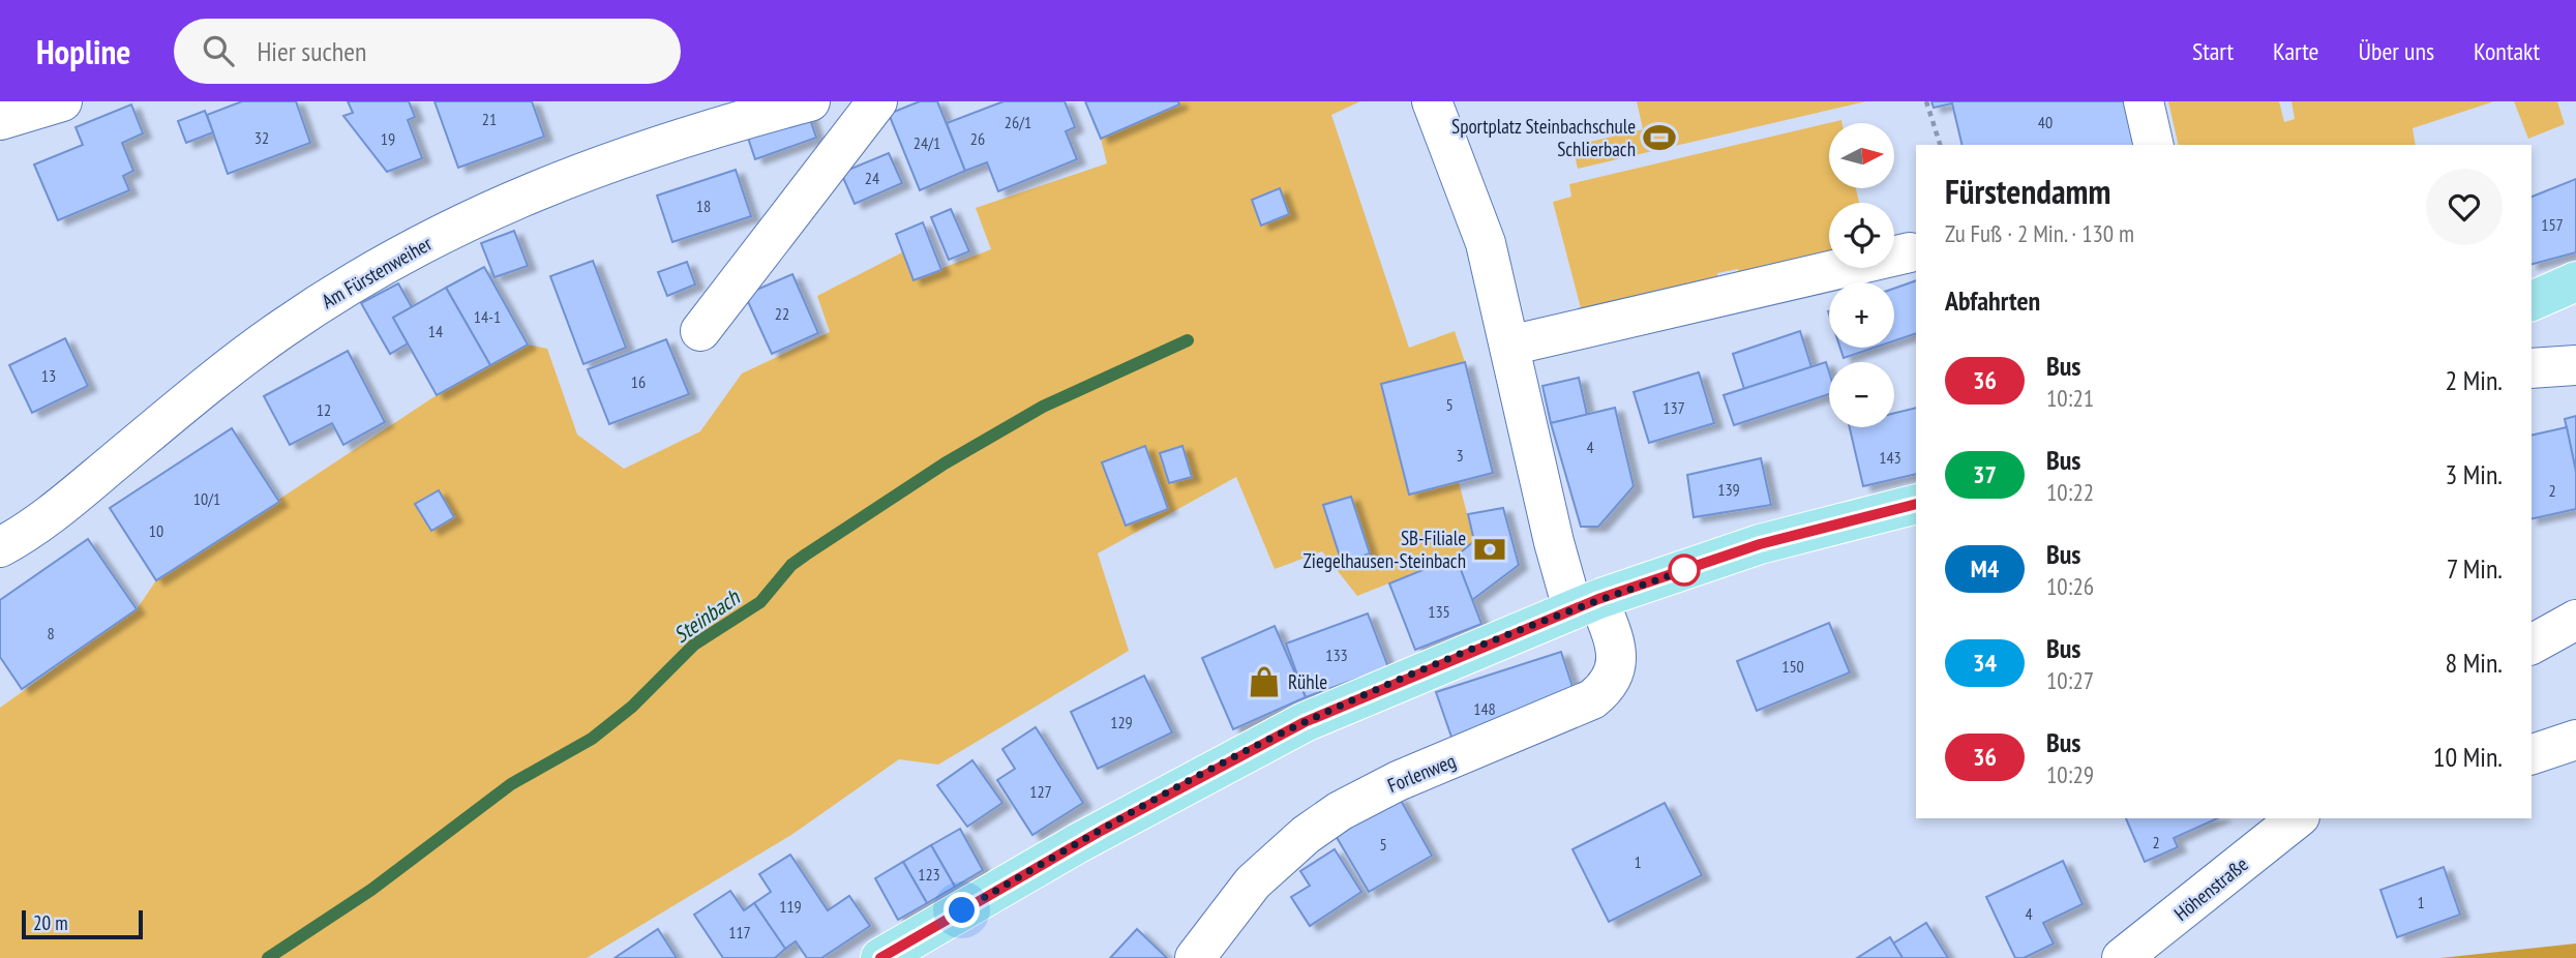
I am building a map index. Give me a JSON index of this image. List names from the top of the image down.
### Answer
{
  "streets": {
    "street": ["Am Fürstenweiher", "Forlenweg", "Höhenstraße"]
  },
  "water": ["Steinbach"],
  "places": {
    "sports": ["Sportplatz Steinbachschule Schlierbach"],
    "bank": ["SB-Filiale Ziegelhausen-Steinbach"],
    "shop": ["Rühle"]
  },
  "lines": ["bus line 36"],
  "house_numbers": [
    "21",
    "26/1",
    "40",
    "32",
    "19",
    "26",
    "24/1",
    "24",
    "18",
    "157",
    "22",
    "14-1",
    "14",
    "13",
    "16",
    "5",
    "137",
    "12",
    "4",
    "3",
    "143",
    "139",
    "2",
    "10/1",
    "10",
    "135",
    "8",
    "133",
    "150",
    "148",
    "129",
    "127",
    "2",
    "5",
    "1",
    "123",
    "1",
    "119",
    "4",
    "117"
  ],
  "scale_bar": "20 m",
  "north": "right",
  "page": {
    "header": "Hopline",
    "search": "Hier suchen",
    "nav": [
      "Start",
      "Karte",
      "Über uns",
      "Kontakt"
    ],
    "map_buttons": ["+", "−"],
    "heading": [
      ["Fürstendamm", "Zu Fuß · 2 Min. · 130 m"],
      "Abfahrten"
    ],
    "list": [
      {
        "mark": "36",
        "name": "Bus",
        "note": "10:21",
        "value": "2 Min."
      },
      {
        "mark": "37",
        "name": "Bus",
        "note": "10:22",
        "value": "3 Min."
      },
      {
        "mark": "M4",
        "name": "Bus",
        "note": "10:26",
        "value": "7 Min."
      },
      {
        "mark": "34",
        "name": "Bus",
        "note": "10:27",
        "value": "8 Min."
      },
      {
        "mark": "36",
        "name": "Bus",
        "note": "10:29",
        "value": "10 Min."
      }
    ],
    "scale": "20 m"
  }
}
